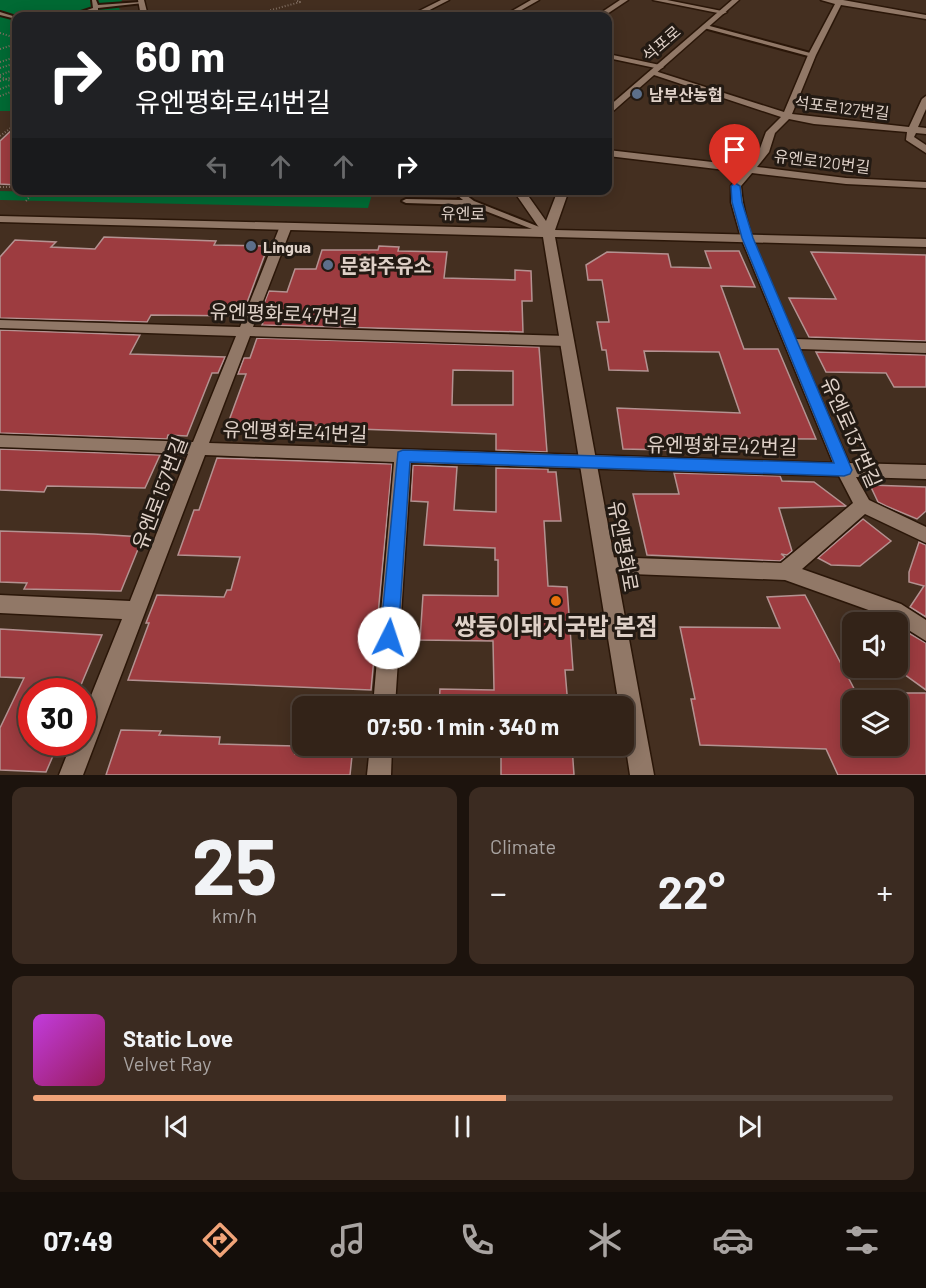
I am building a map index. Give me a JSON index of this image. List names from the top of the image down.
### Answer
{
  "streets": {
    "street": [
      "석포로",
      "석포로127번길",
      "유엔로120번길",
      "유엔로",
      "유엔평화로47번길",
      "유엔평화로41번길",
      "유엔로137번길",
      "유엔평화로42번길",
      "유엔로157번길",
      "유엔평화로"
    ]
  },
  "crossings": [
    ["석포로", "석포로127번길"],
    ["유엔로120번길", "유엔로137번길"],
    ["유엔로", "유엔로137번길"],
    ["유엔로", "유엔로157번길"],
    ["유엔로", "유엔평화로"],
    ["유엔평화로47번길", "유엔로157번길"],
    ["유엔평화로47번길", "유엔평화로"],
    ["유엔평화로41번길", "유엔평화로42번길"],
    ["유엔평화로41번길", "유엔로157번길"],
    ["유엔평화로41번길", "유엔평화로"],
    ["유엔로137번길", "유엔평화로42번길"],
    ["유엔평화로42번길", "유엔평화로"]
  ],
  "places": [
    "남부산농협",
    "Lingua",
    "문화주유소",
    "쌍둥이돼지국밥 본점"
  ],
  "page": {
    "turn": ["60 m", "유엔평화로41번길"],
    "limit": "30",
    "trip": "07:50 · 1 min · 340 m",
    "tile": [
      ["25", "km/h"],
      "Climate"
    ],
    "heat": ["−", "22°", "+"],
    "song": ["Static Love", "Velvet Ray"],
    "tabs": "07:49"
  }
}
